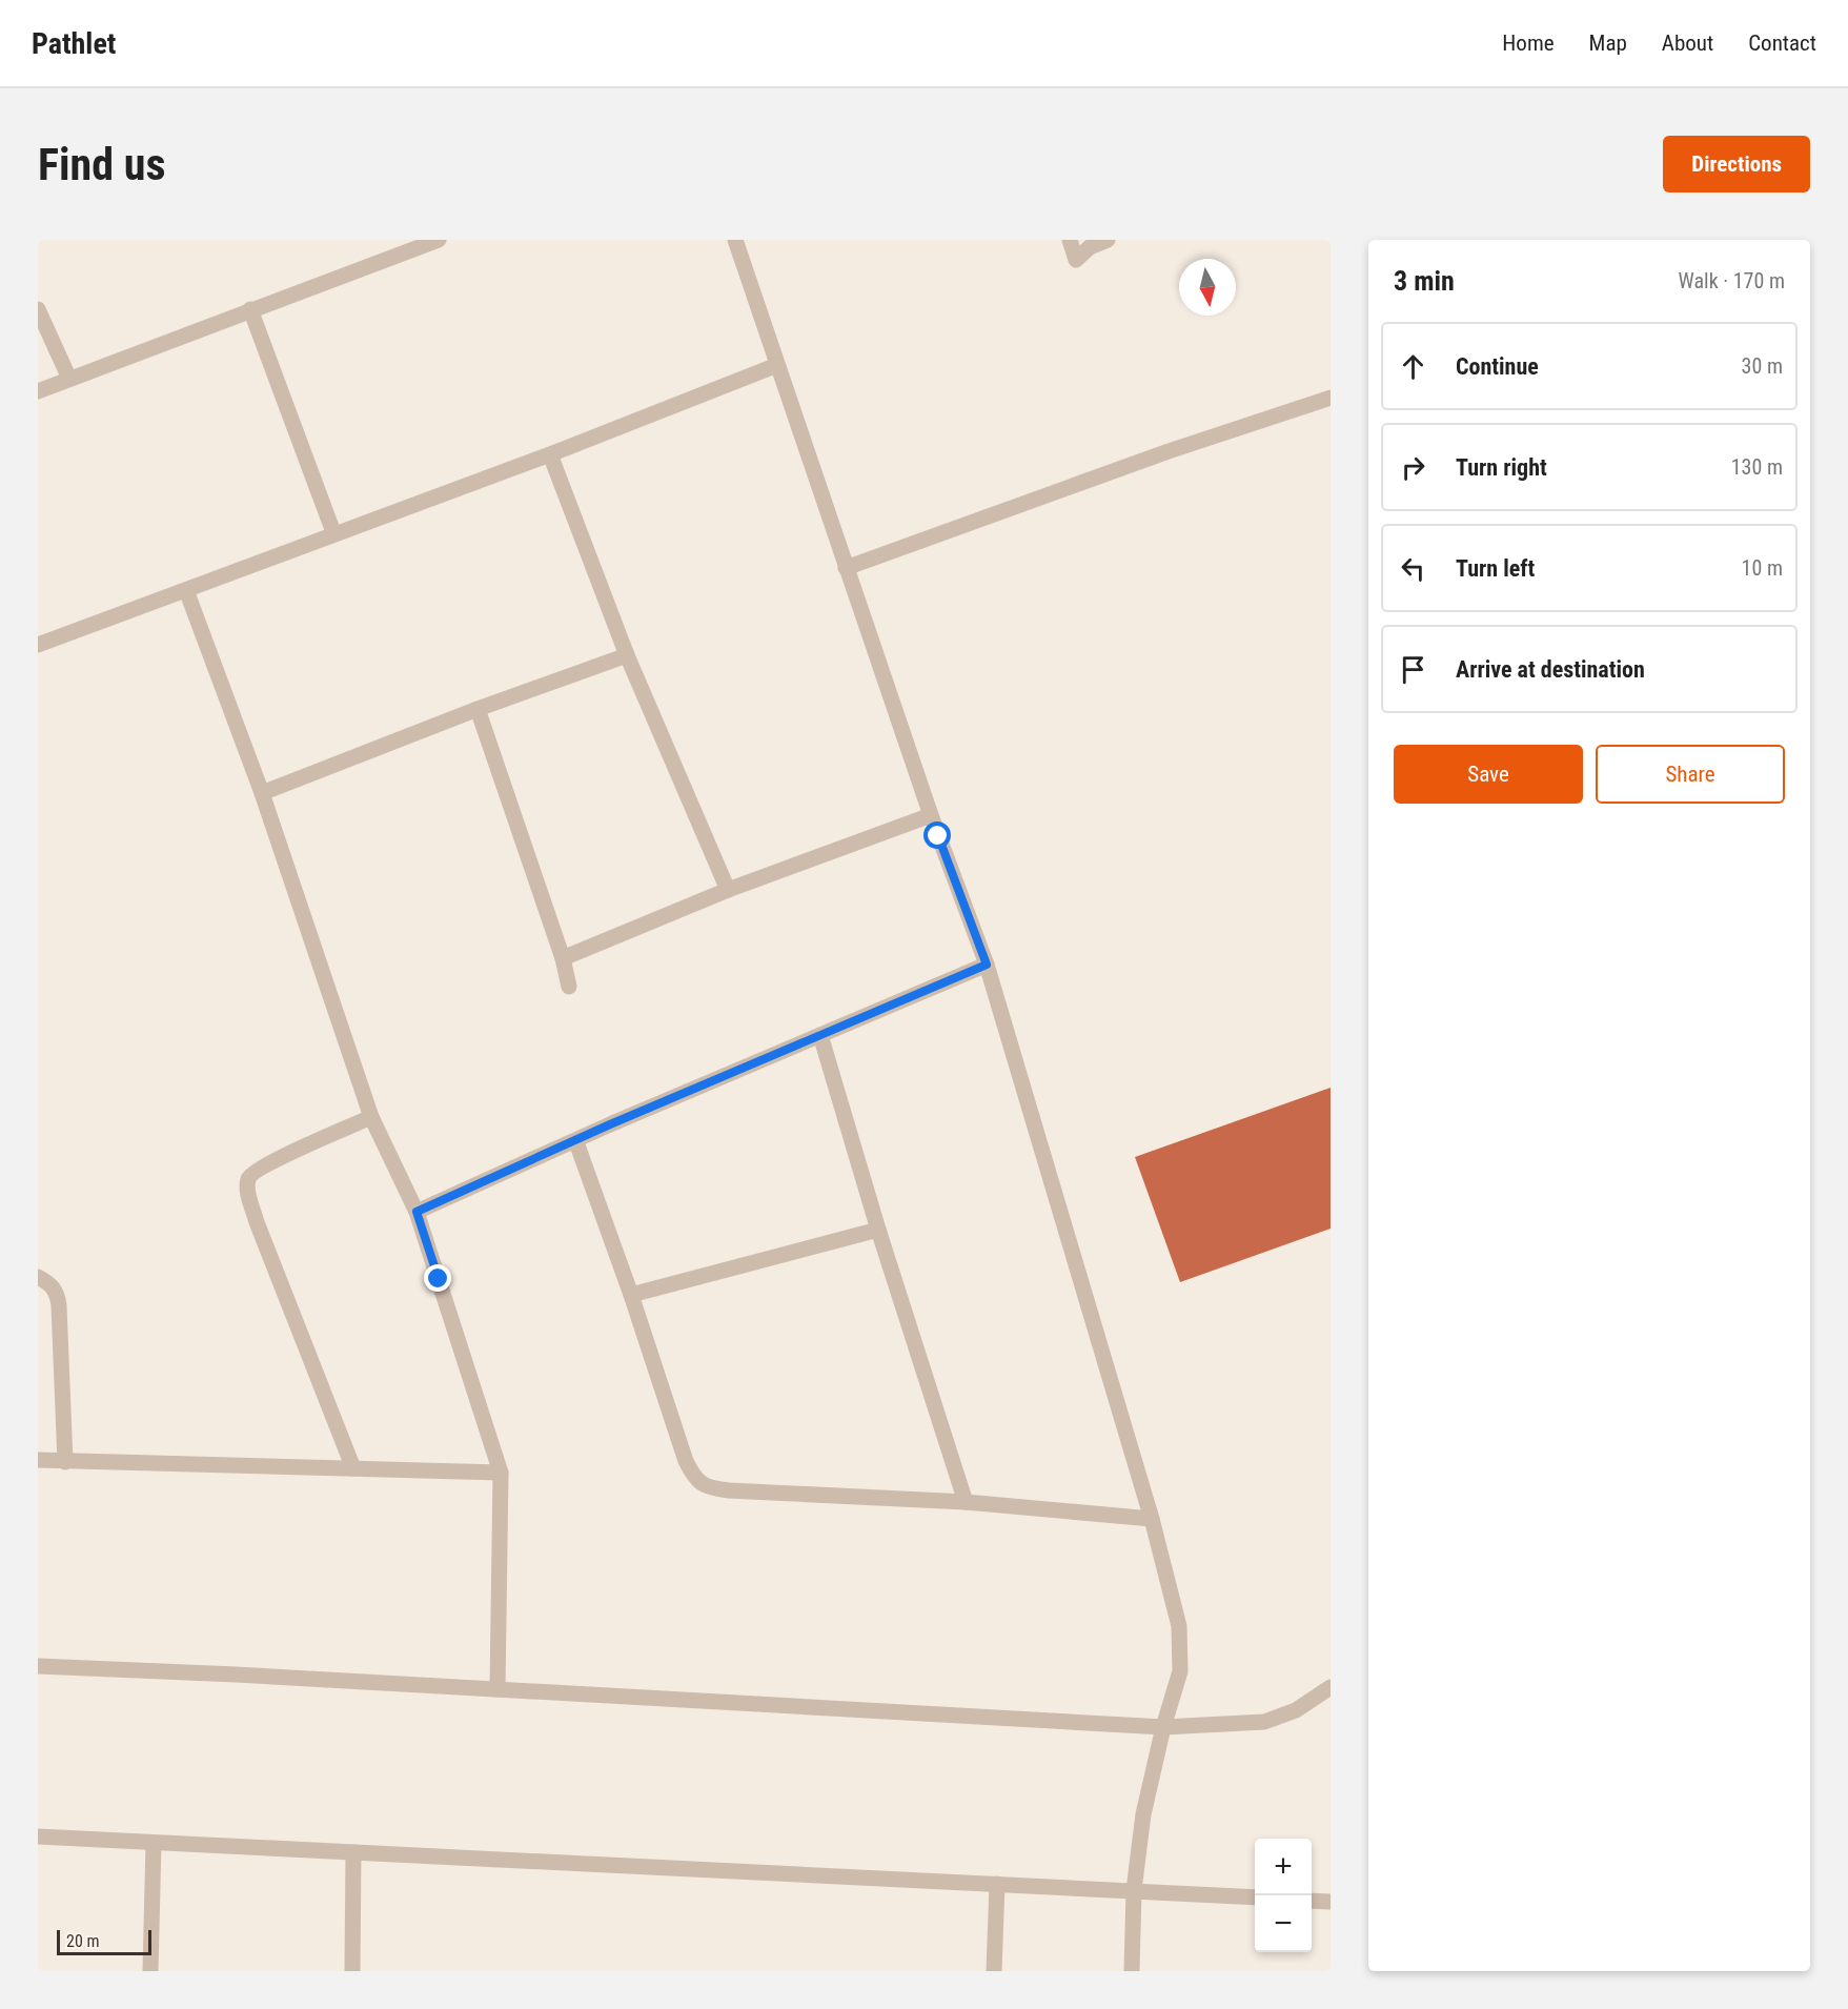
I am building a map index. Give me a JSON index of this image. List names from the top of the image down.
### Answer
{
  "scale_bar": "20 m",
  "north": "bottom",
  "page": {
    "header": "Pathlet",
    "nav": [
      "Home",
      "Map",
      "About",
      "Contact"
    ],
    "buttons": [
      "Directions",
      ["Save", "Share"]
    ],
    "title": "Find us",
    "heading": ["3 min", "Walk · 170 m"],
    "list": [
      ["Continue", "30 m"],
      ["Turn right", "130 m"],
      ["Turn left", "10 m"],
      "Arrive at destination"
    ],
    "map_buttons": ["+", "−"],
    "scale": "20 m"
  }
}
